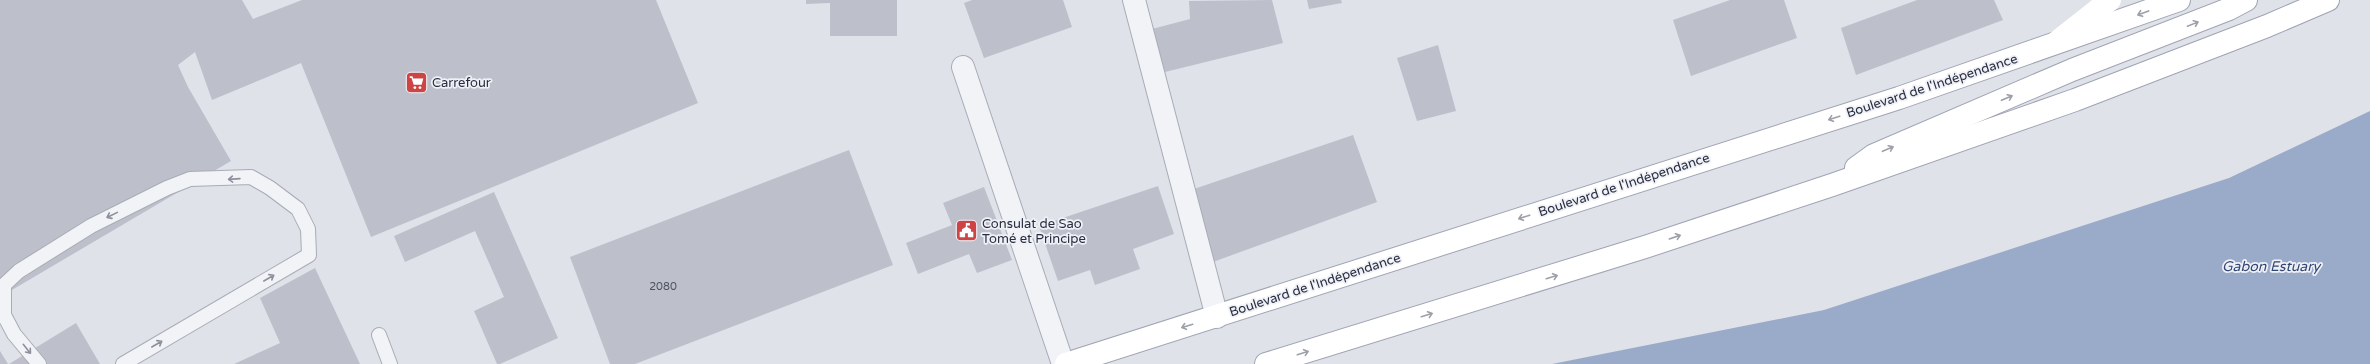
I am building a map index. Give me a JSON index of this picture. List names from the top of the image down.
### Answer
{
  "streets": {
    "main road": ["Boulevard de l'Indépendance"]
  },
  "water": ["Gabon Estuary"],
  "places": {
    "supermarket": ["Carrefour"],
    "public building": ["Consulat de Sao Tomé et Principe"]
  },
  "house_numbers": ["2080"]
}
